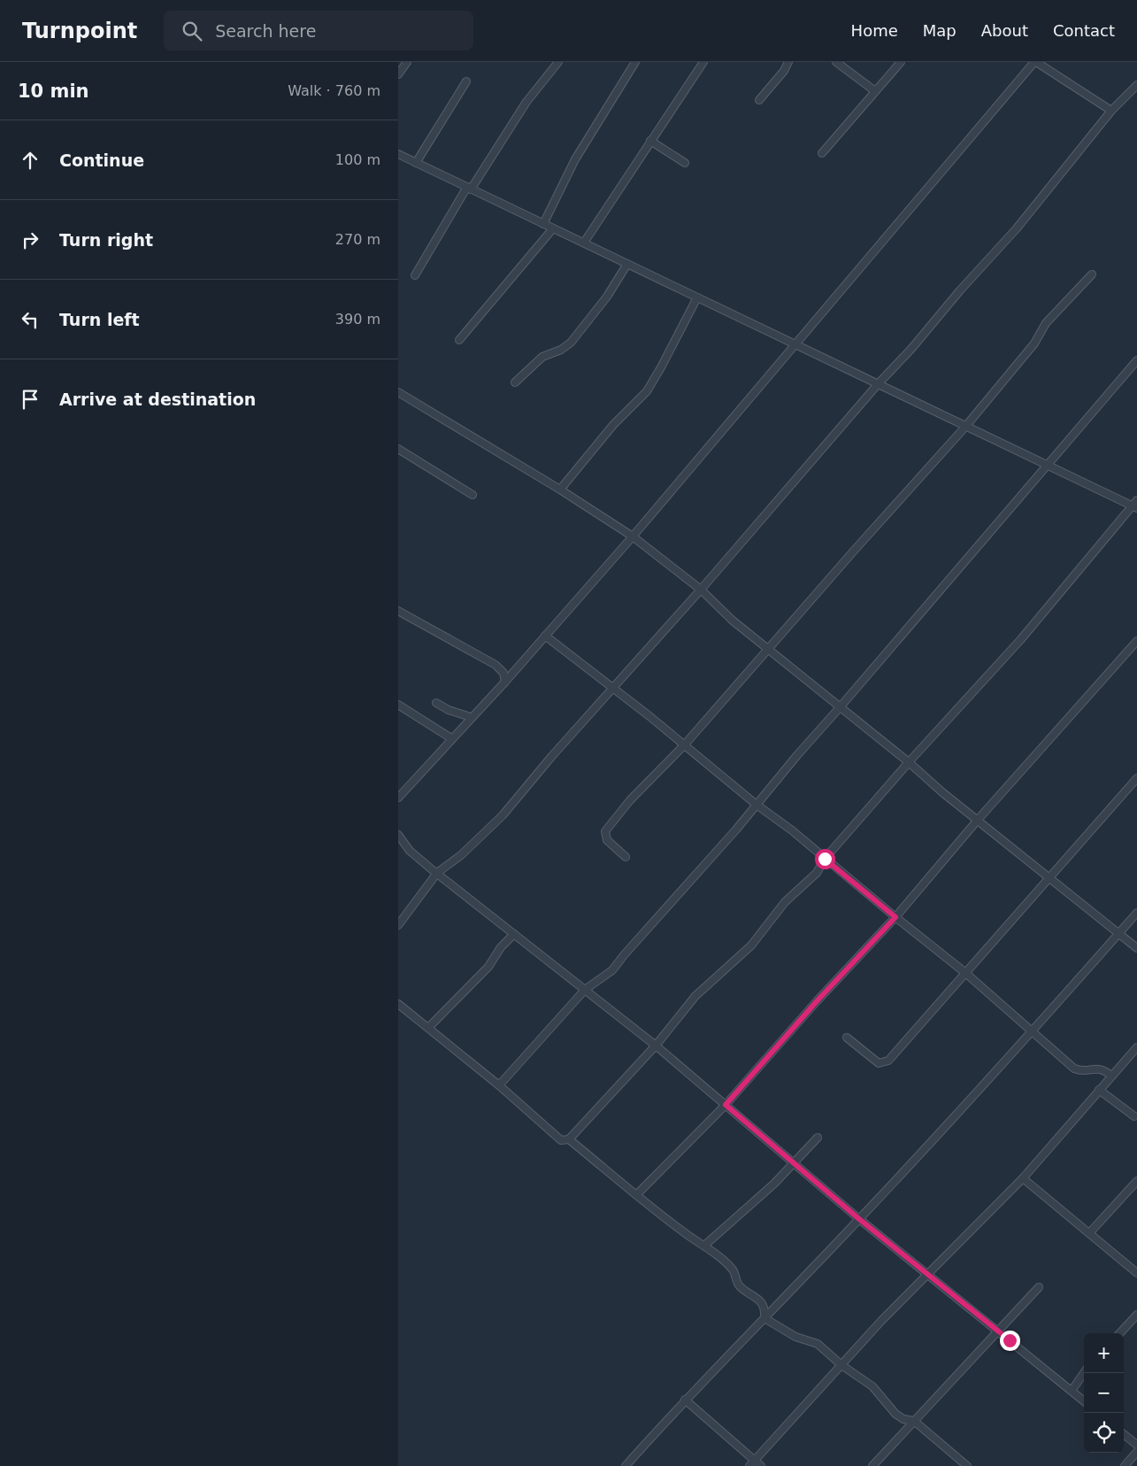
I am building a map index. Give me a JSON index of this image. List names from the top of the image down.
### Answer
{
  "page": {
    "header": "Turnpoint",
    "search": "Search here",
    "nav": [
      "Home",
      "Map",
      "About",
      "Contact"
    ],
    "heading": ["10 min", "Walk · 760 m"],
    "list": [
      ["Continue", "100 m"],
      ["Turn right", "270 m"],
      ["Turn left", "390 m"],
      "Arrive at destination"
    ],
    "map_buttons": ["+", "−"]
  }
}
